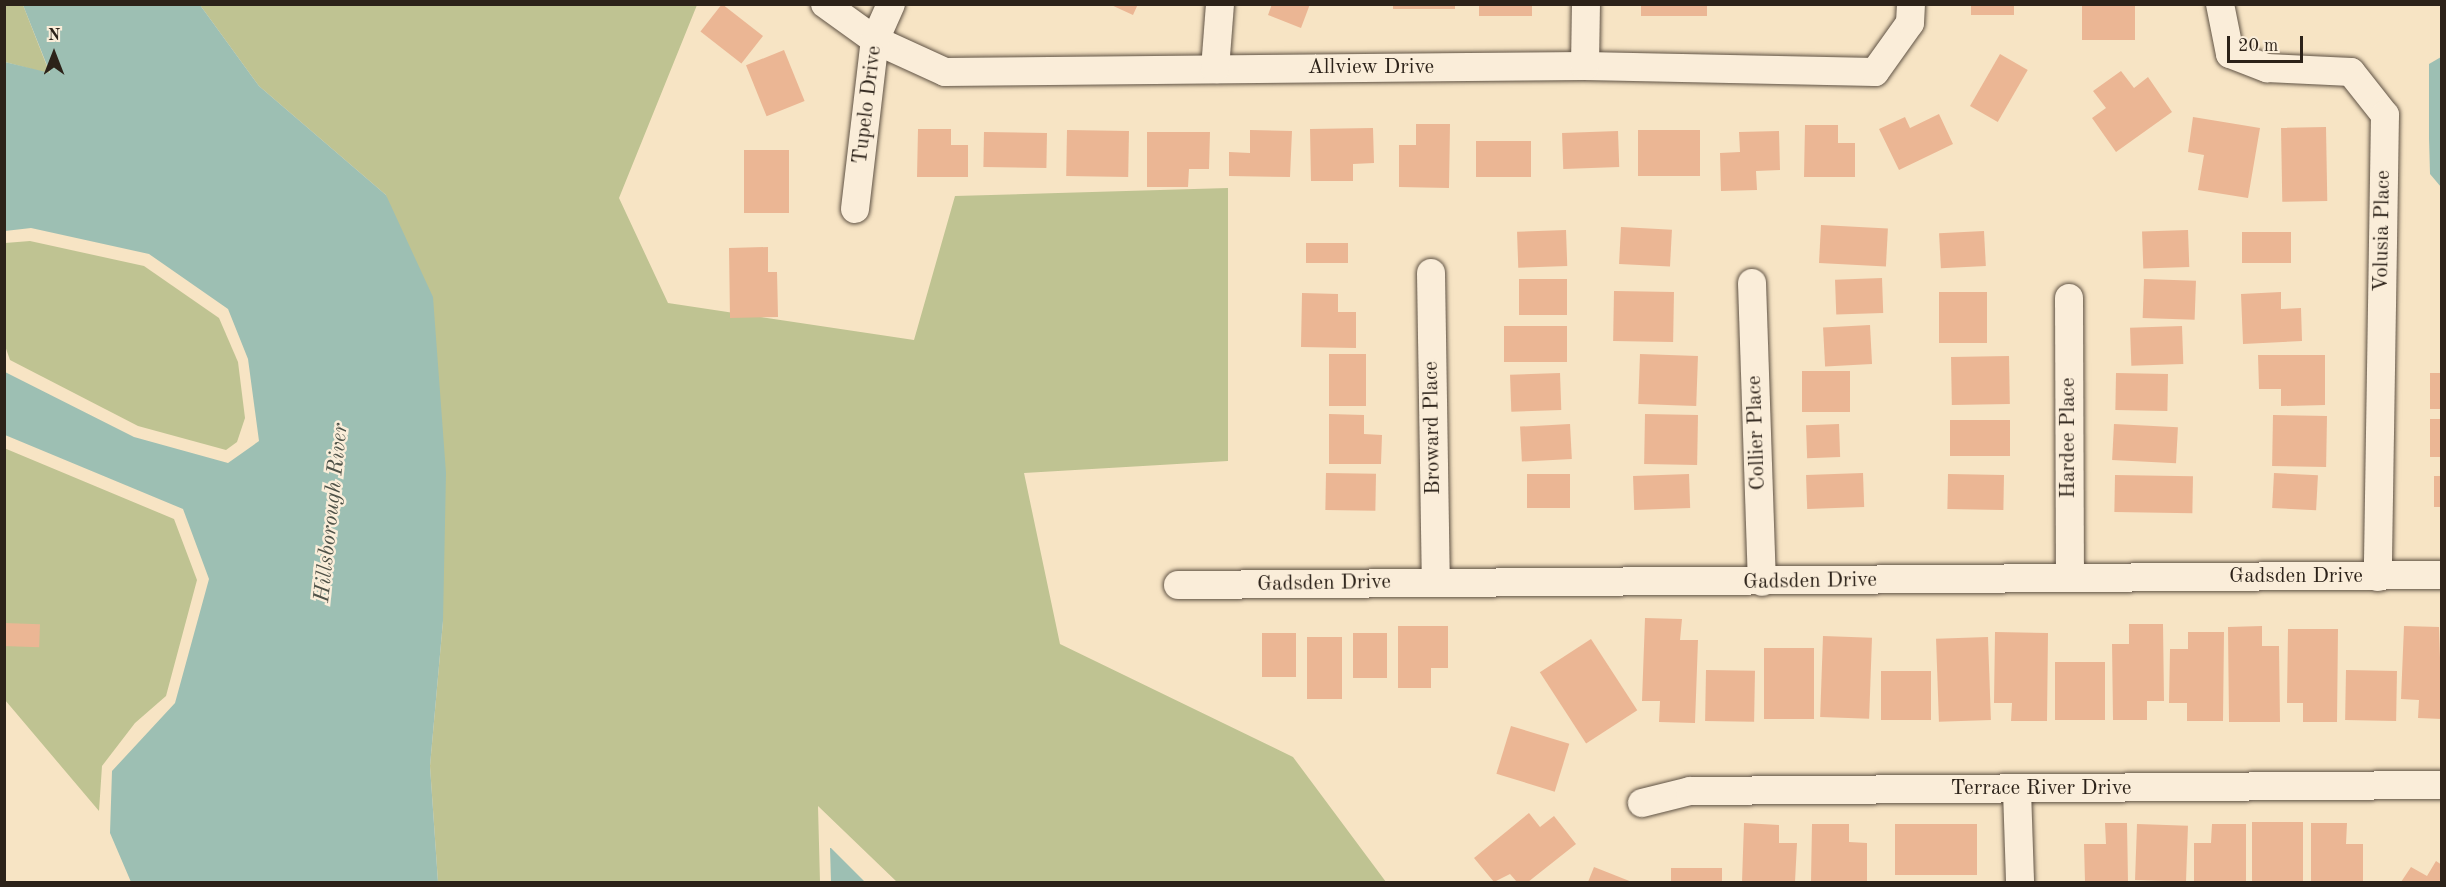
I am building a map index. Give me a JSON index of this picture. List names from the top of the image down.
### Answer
{
  "streets": {
    "street": [
      "Allview Drive",
      "Tupelo Drive",
      "Volusia Place",
      "Broward Place",
      "Collier Place",
      "Hardee Place",
      "Gadsden Drive",
      "Terrace River Drive"
    ]
  },
  "crossings": [
    ["Allview Drive", "Tupelo Drive"],
    ["Volusia Place", "Gadsden Drive"],
    ["Broward Place", "Gadsden Drive"],
    ["Collier Place", "Gadsden Drive"],
    ["Hardee Place", "Gadsden Drive"]
  ],
  "water": ["Hillsborough River"],
  "scale_bar": "20 m",
  "north": "top"
}
